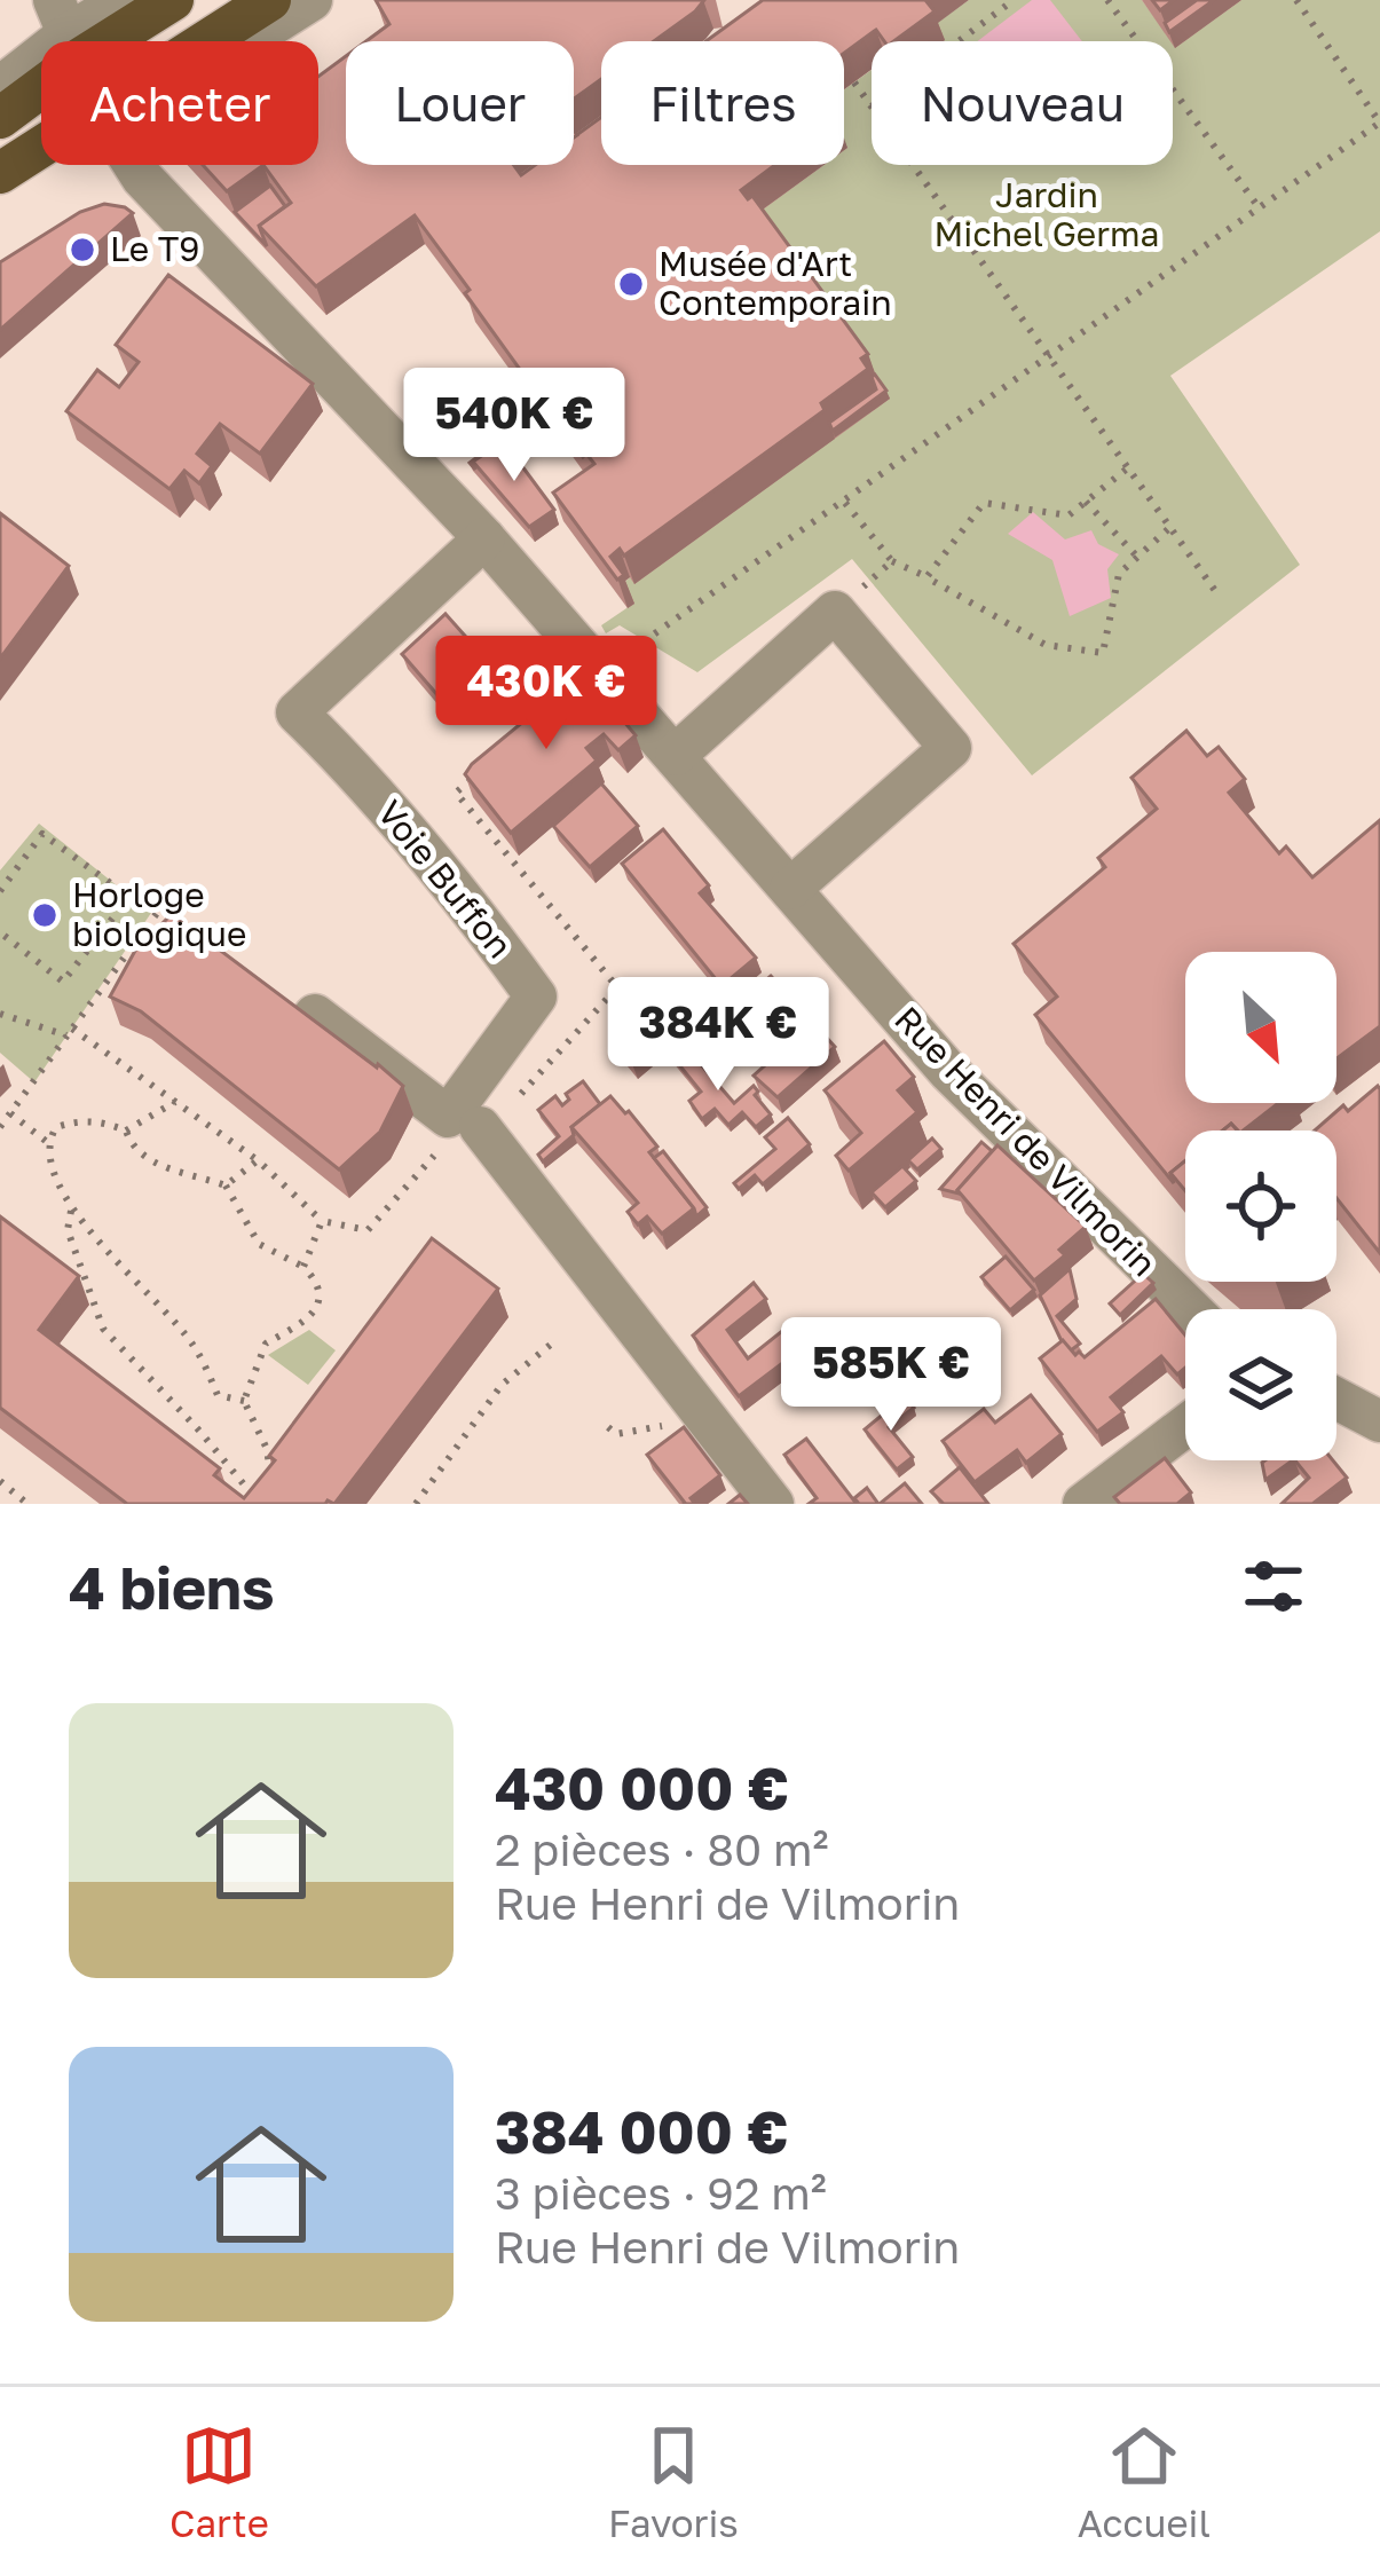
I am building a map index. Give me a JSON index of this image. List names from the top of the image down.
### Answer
{
  "streets": {
    "street": ["Voie Buffon", "Rue Henri de Vilmorin"]
  },
  "crossings": [
    ["Voie Buffon", "Rue Henri de Vilmorin"]
  ],
  "parks": ["Jardin Michel Germa"],
  "places": ["Le T9", "Musée d'Art Contemporain", "Horloge biologique"],
  "north": "bottom right",
  "page": {
    "chip": [
      "Acheter",
      "Louer",
      "Filtres",
      "Nouveau"
    ],
    "price": [
      "540K €",
      "430K €",
      "384K €",
      "585K €"
    ],
    "heading": "4 biens",
    "list": [
      {
        "name": "430 000 €",
        "note": "2 pièces · 80 m² · Rue Henri de Vilmorin"
      },
      {
        "name": "384 000 €",
        "note": "3 pièces · 92 m² · Rue Henri de Vilmorin"
      }
    ],
    "tabs": ["Carte", "Favoris", "Accueil"]
  }
}
